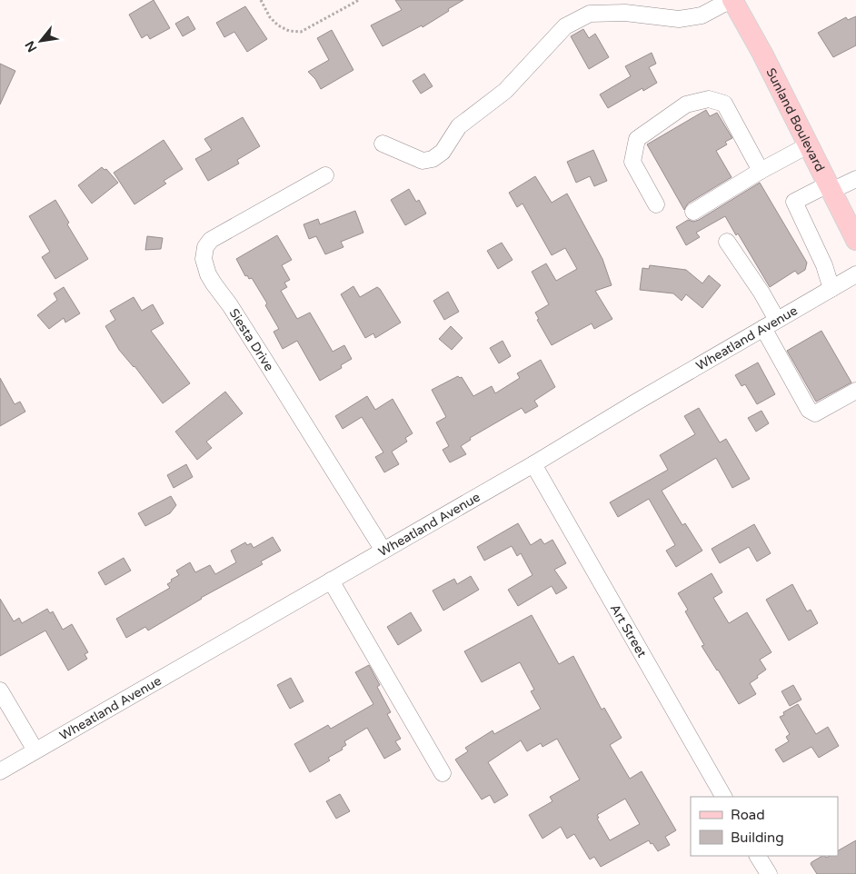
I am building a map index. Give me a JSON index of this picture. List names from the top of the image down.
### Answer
{
  "streets": {
    "main road": ["Sunland Boulevard"],
    "street": ["Wheatland Avenue", "Siesta Drive", "Art Street"]
  },
  "crossings": [
    ["Wheatland Avenue", "Siesta Drive"],
    ["Wheatland Avenue", "Art Street"]
  ],
  "legend": ["Road", "Building"],
  "north": "bottom left"
}
